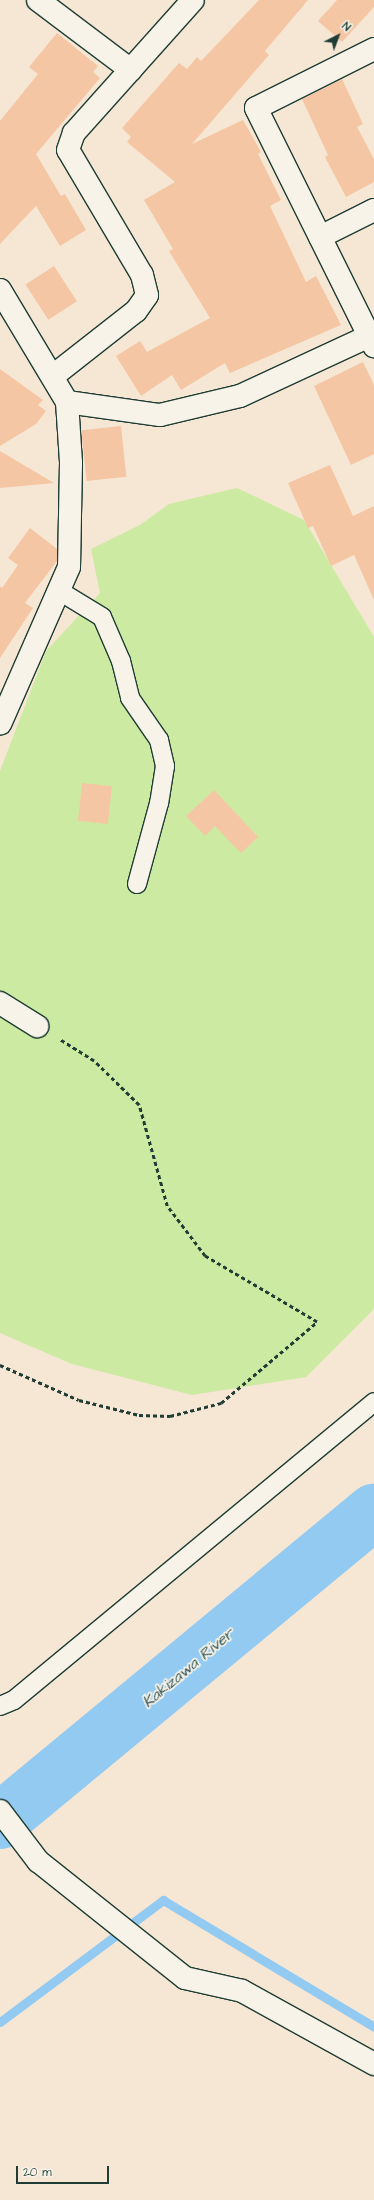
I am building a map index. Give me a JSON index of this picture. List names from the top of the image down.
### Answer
{
  "water": ["Kakizawa River"],
  "scale_bar": "20 m",
  "north": "top right"
}
